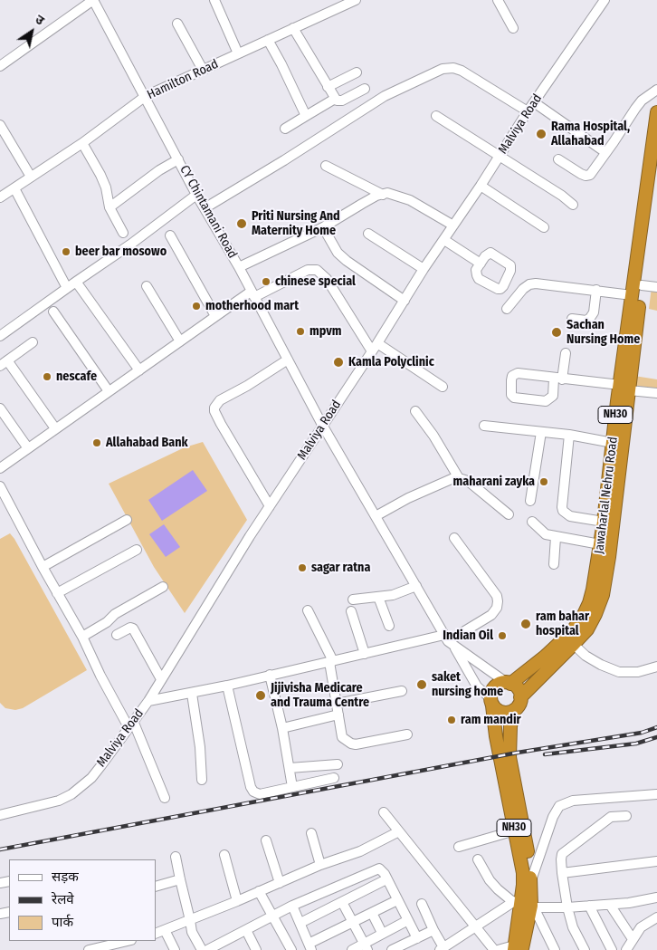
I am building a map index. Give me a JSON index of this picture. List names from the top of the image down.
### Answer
{
  "streets": {
    "highway": ["NH30", "Jawaharlal Nehru Road"],
    "street": ["Hamilton Road", "Malviya Road", "CY Chintamani Road"]
  },
  "crossings": [
    ["Hamilton Road", "CY Chintamani Road"],
    ["Malviya Road", "CY Chintamani Road"],
    ["CY Chintamani Road", "Jawaharlal Nehru Road"]
  ],
  "places": [
    "Rama Hospital, Allahabad",
    "Priti Nursing And Maternity Home",
    "beer bar mosowo",
    "chinese special",
    "motherhood mart",
    "mpvm",
    "Sachan Nursing Home",
    "Kamla Polyclinic",
    "nescafe",
    "Allahabad Bank",
    "maharani zayka",
    "sagar ratna",
    "ram bahar hospital",
    "Indian Oil",
    "saket nursing home",
    "Jijivisha Medicare and Trauma Centre",
    "ram mandir"
  ],
  "legend": ["सड़क", "रेलवे", "पार्क"],
  "north": "top right"
}
